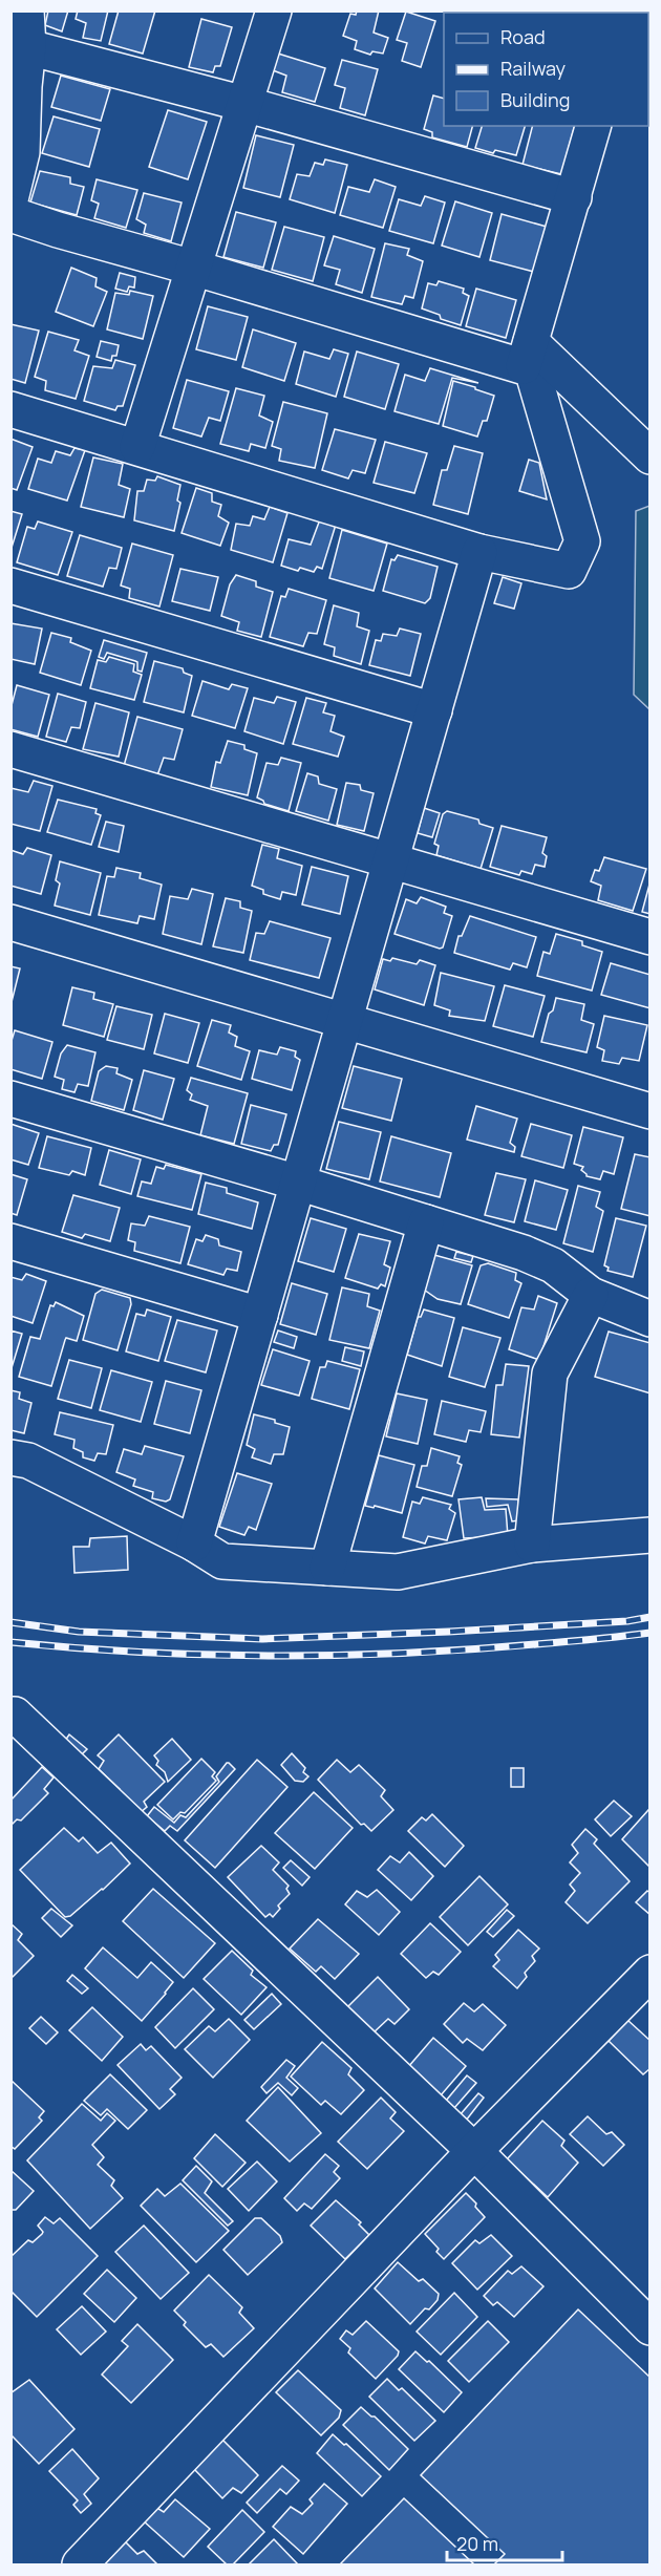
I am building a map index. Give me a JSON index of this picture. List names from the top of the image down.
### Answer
{
  "legend": ["Road", "Railway", "Building"],
  "scale_bar": "20 m"
}
